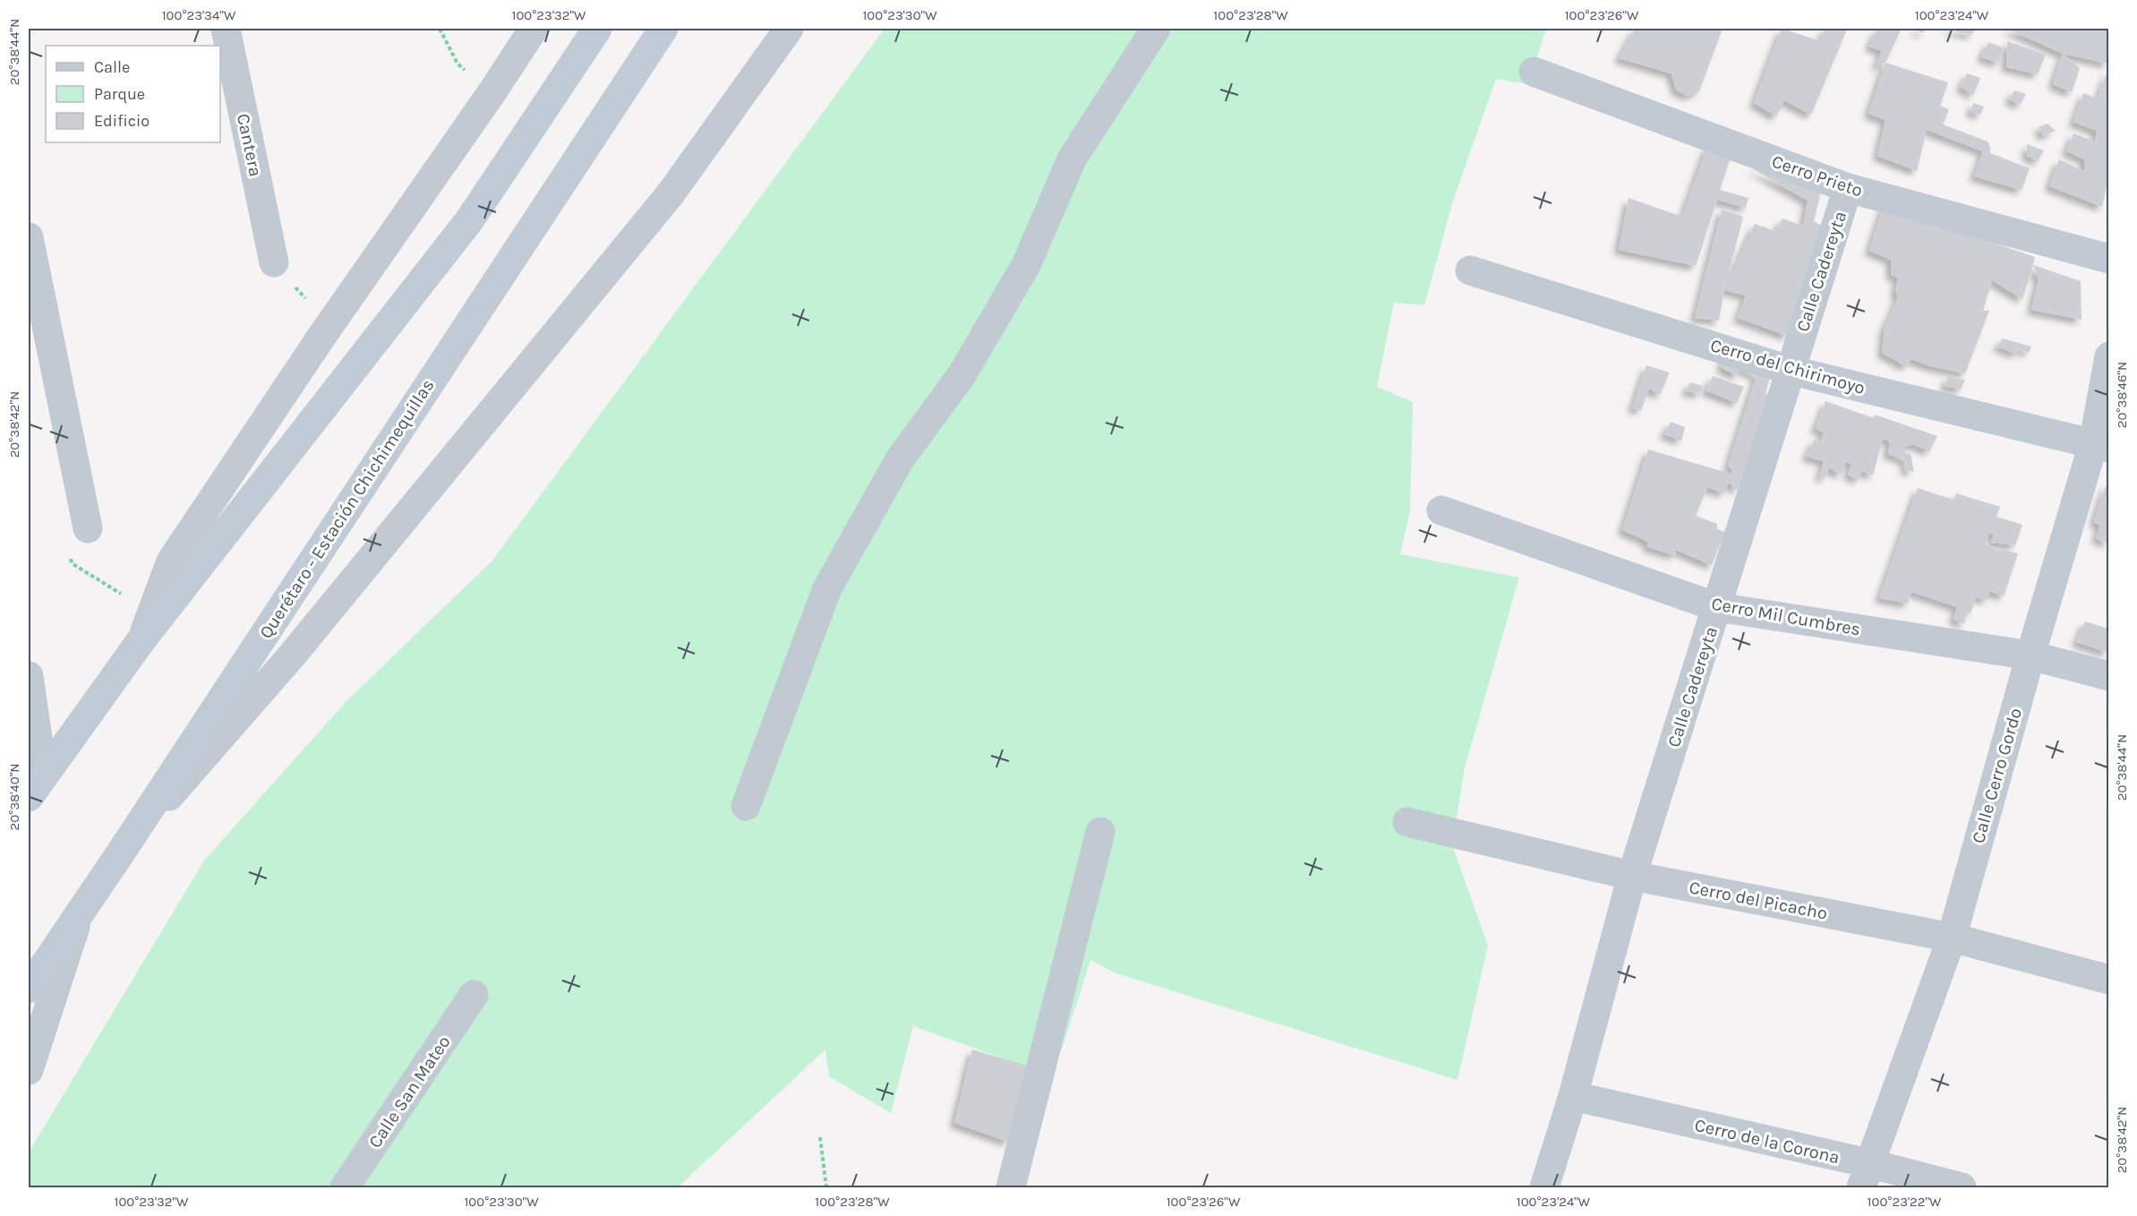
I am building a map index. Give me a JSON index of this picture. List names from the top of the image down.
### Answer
{
  "streets": {
    "main road": ["Querétaro - Estación Chichimequillas"],
    "street": [
      "Cantera",
      "Cerro Prieto",
      "Calle Cadereyta",
      "Cerro del Chirimoyo",
      "Cerro Mil Cumbres",
      "Calle Cerro Gordo",
      "Cerro del Picacho",
      "Calle San Mateo",
      "Cerro de la Corona"
    ]
  },
  "crossings": [
    ["Cerro Prieto", "Calle Cadereyta"],
    ["Calle Cadereyta", "Cerro del Chirimoyo"],
    ["Calle Cadereyta", "Cerro Mil Cumbres"],
    ["Calle Cadereyta", "Cerro del Picacho"],
    ["Calle Cadereyta", "Cerro de la Corona"],
    ["Cerro del Chirimoyo", "Calle Cerro Gordo"],
    ["Cerro Mil Cumbres", "Calle Cerro Gordo"],
    ["Calle Cerro Gordo", "Cerro del Picacho"],
    ["Calle Cerro Gordo", "Cerro de la Corona"]
  ],
  "legend": ["Calle", "Parque", "Edificio"],
  "coordinates": [
    "100°23'34\"W",
    "100°23'32\"W",
    "100°23'30\"W",
    "100°23'28\"W",
    "100°23'26\"W",
    "100°23'24\"W",
    "20°38'44\"N",
    "20°38'46\"N",
    "20°38'42\"N",
    "20°38'40\"N",
    "100°23'22\"W"
  ]
}
